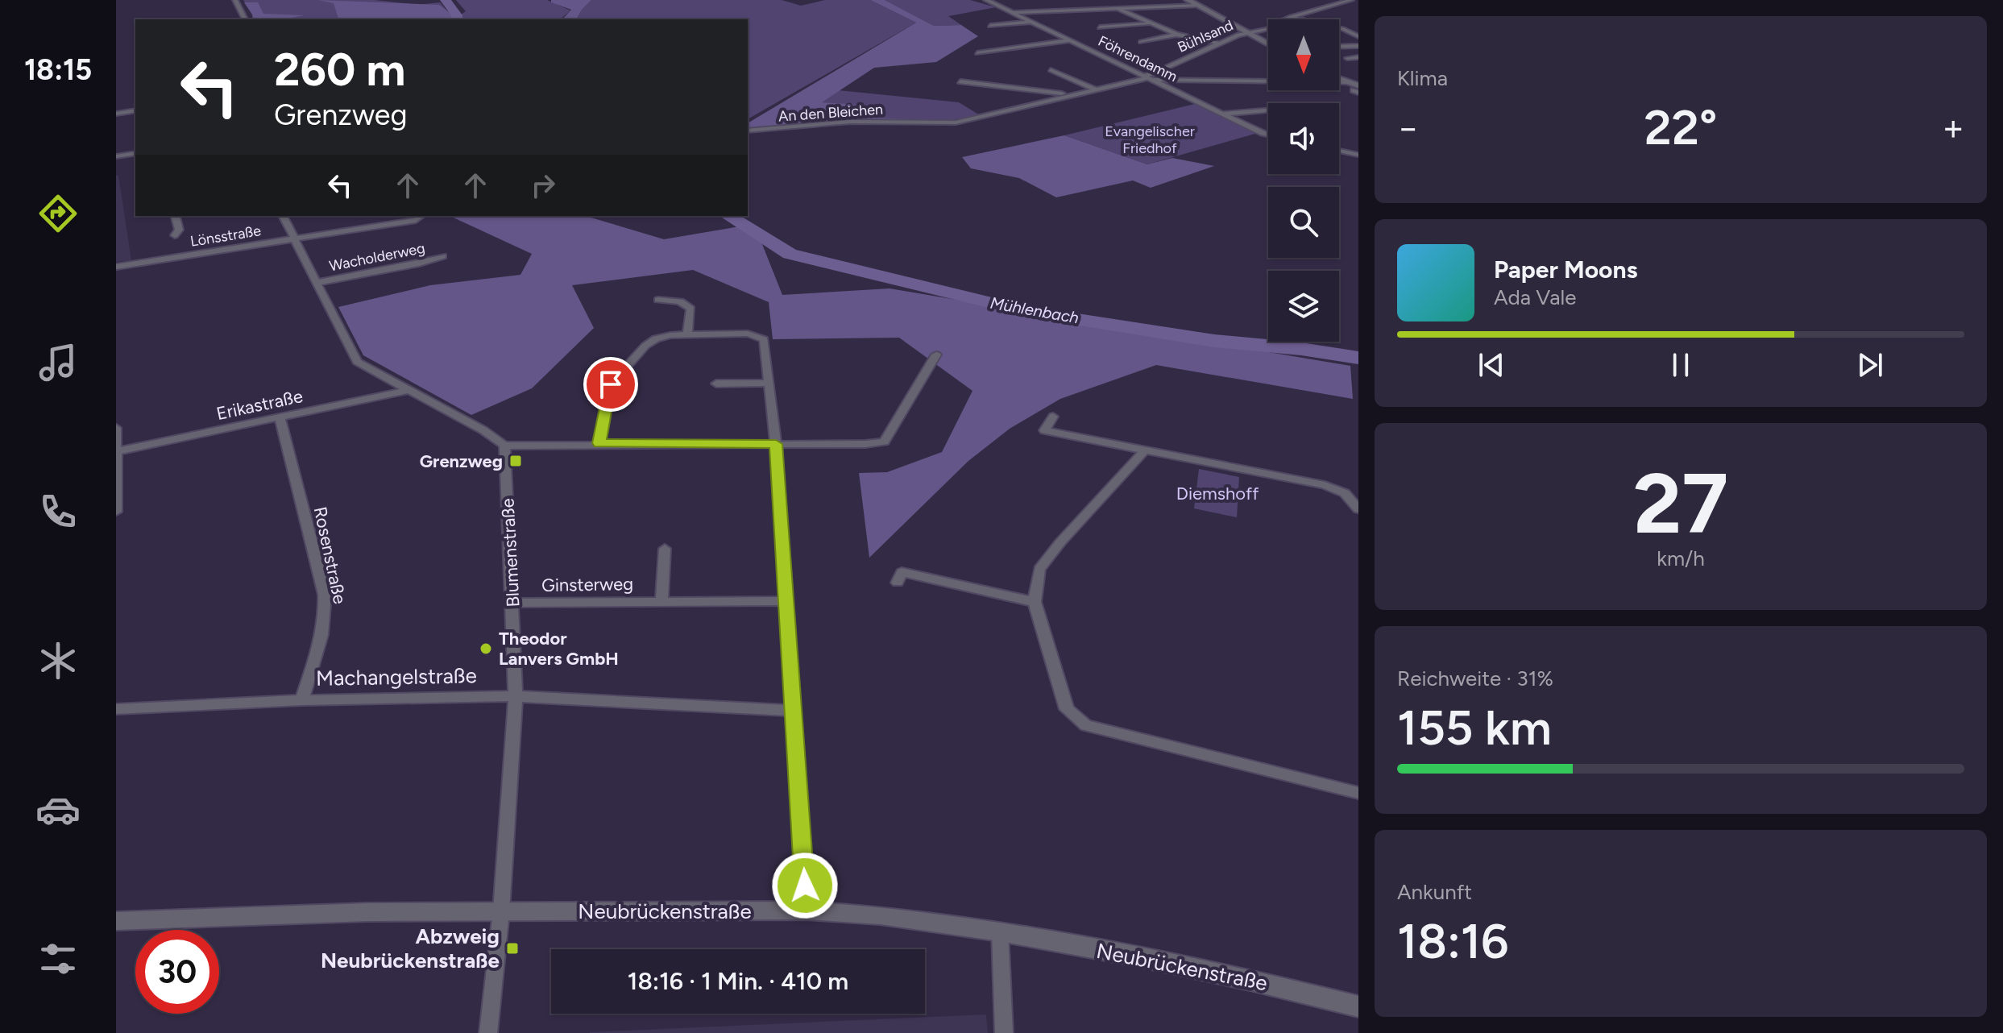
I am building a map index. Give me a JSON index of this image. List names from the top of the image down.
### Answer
{
  "streets": {
    "street": [
      "Bühlsand",
      "Föhrendamm",
      "An den Bleichen",
      "Lönsstraße",
      "Wacholderweg",
      "Erikastraße",
      "Blumenstraße",
      "Rosenstraße",
      "Ginsterweg",
      "Machangelstraße",
      "Neubrückenstraße"
    ]
  },
  "crossings": [
    ["Bühlsand", "Föhrendamm"],
    ["Bühlsand", "An den Bleichen"],
    ["Erikastraße", "Rosenstraße"],
    ["Blumenstraße", "Ginsterweg"],
    ["Blumenstraße", "Machangelstraße"],
    ["Blumenstraße", "Neubrückenstraße"],
    ["Rosenstraße", "Machangelstraße"]
  ],
  "water": ["Mühlenbach"],
  "parks": ["Evangelischer Friedhof", "Diemshoff"],
  "places": {
    "transit": ["Grenzweg", "Abzweig Neubrückenstraße"],
    "other": ["Theodor Lanvers GmbH"]
  },
  "north": "bottom",
  "page": {
    "tabs": "18:15",
    "tile": [
      "Klima",
      ["27", "km/h"],
      ["Reichweite · 31%", "155 km"],
      ["Ankunft", "18:16"]
    ],
    "turn": ["260 m", "Grenzweg"],
    "heat": ["−", "22°", "+"],
    "song": ["Paper Moons", "Ada Vale"],
    "limit": "30",
    "trip": "18:16 · 1 Min. · 410 m"
  }
}
